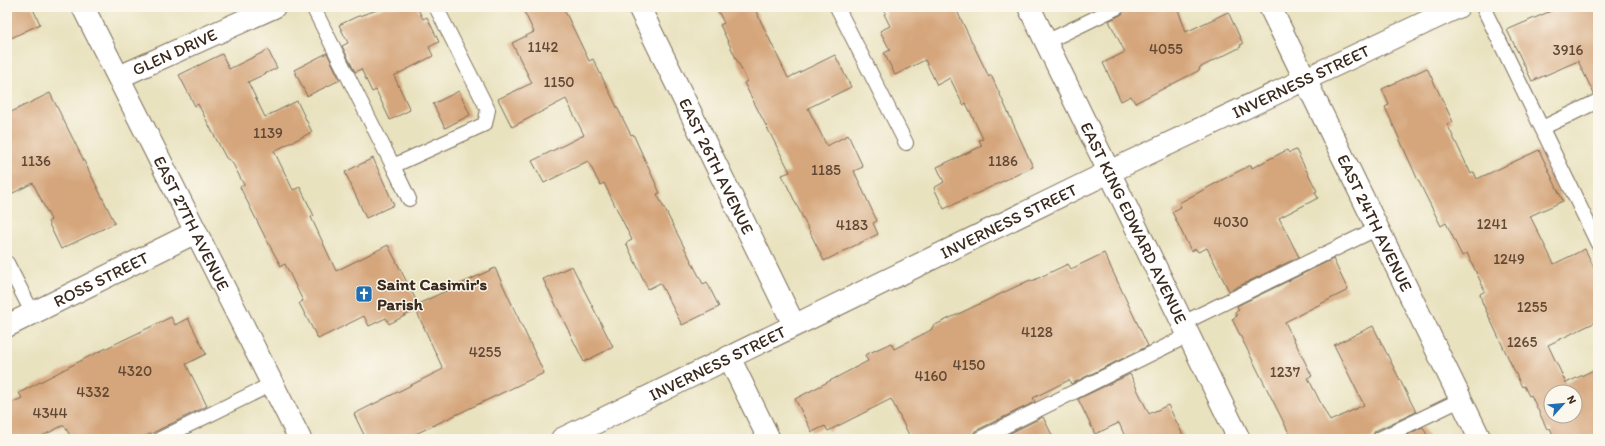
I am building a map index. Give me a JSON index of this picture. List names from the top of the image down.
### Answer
{
  "streets": {
    "street": [
      "GLEN DRIVE",
      "INVERNESS STREET",
      "EAST 26TH AVENUE",
      "EAST 27TH AVENUE",
      "EAST KING EDWARD AVENUE",
      "EAST 24TH AVENUE",
      "ROSS STREET"
    ]
  },
  "crossings": [
    ["GLEN DRIVE", "EAST 27TH AVENUE"],
    ["INVERNESS STREET", "EAST 26TH AVENUE"],
    ["INVERNESS STREET", "EAST KING EDWARD AVENUE"],
    ["INVERNESS STREET", "EAST 24TH AVENUE"],
    ["EAST 27TH AVENUE", "ROSS STREET"]
  ],
  "places": {
    "church": ["Saint Casimir's Parish"]
  },
  "house_numbers": [
    "1142",
    "4055",
    "3916",
    "1150",
    "1139",
    "1136",
    "1186",
    "1185",
    "4030",
    "1241",
    "4183",
    "1249",
    "1255",
    "4128",
    "1265",
    "4255",
    "4150",
    "4320",
    "1237",
    "4160",
    "4332",
    "4344"
  ],
  "north": "top right"
}
